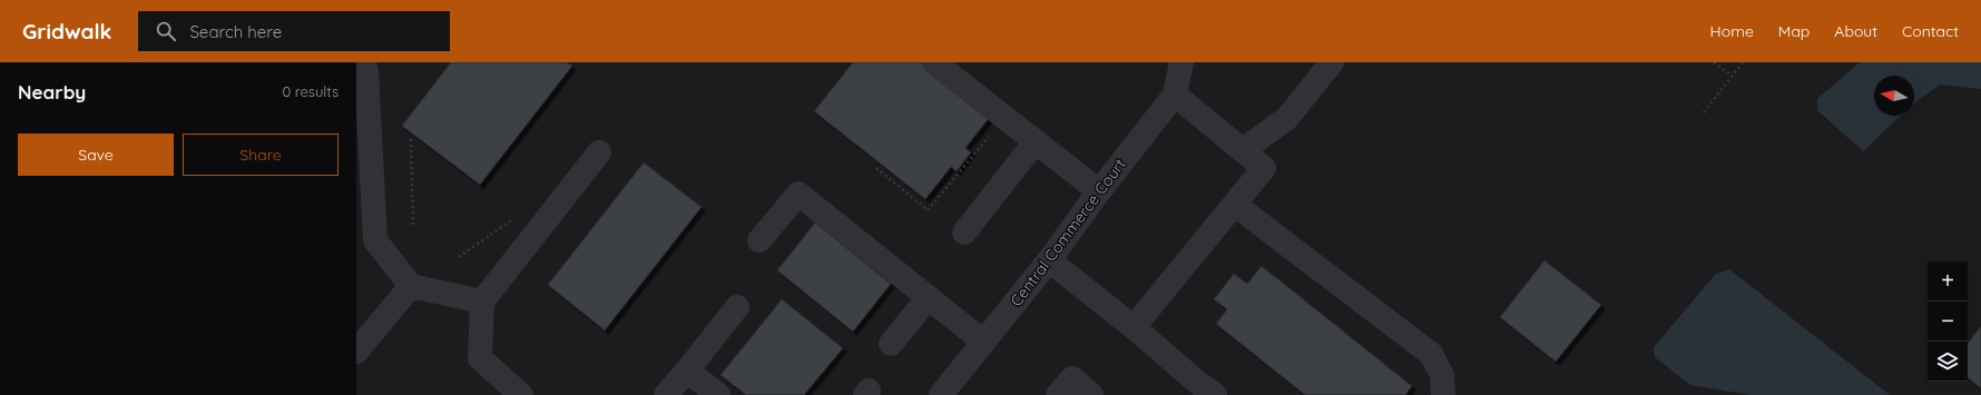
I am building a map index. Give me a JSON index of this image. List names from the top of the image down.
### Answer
{
  "streets": {
    "street": ["Central Commerce Court"]
  },
  "north": "left",
  "page": {
    "header": "Gridwalk",
    "search": "Search here",
    "nav": [
      "Home",
      "Map",
      "About",
      "Contact"
    ],
    "heading": ["Nearby", "0 results"],
    "buttons": ["Save", "Share"],
    "map_buttons": ["+", "−"]
  }
}
